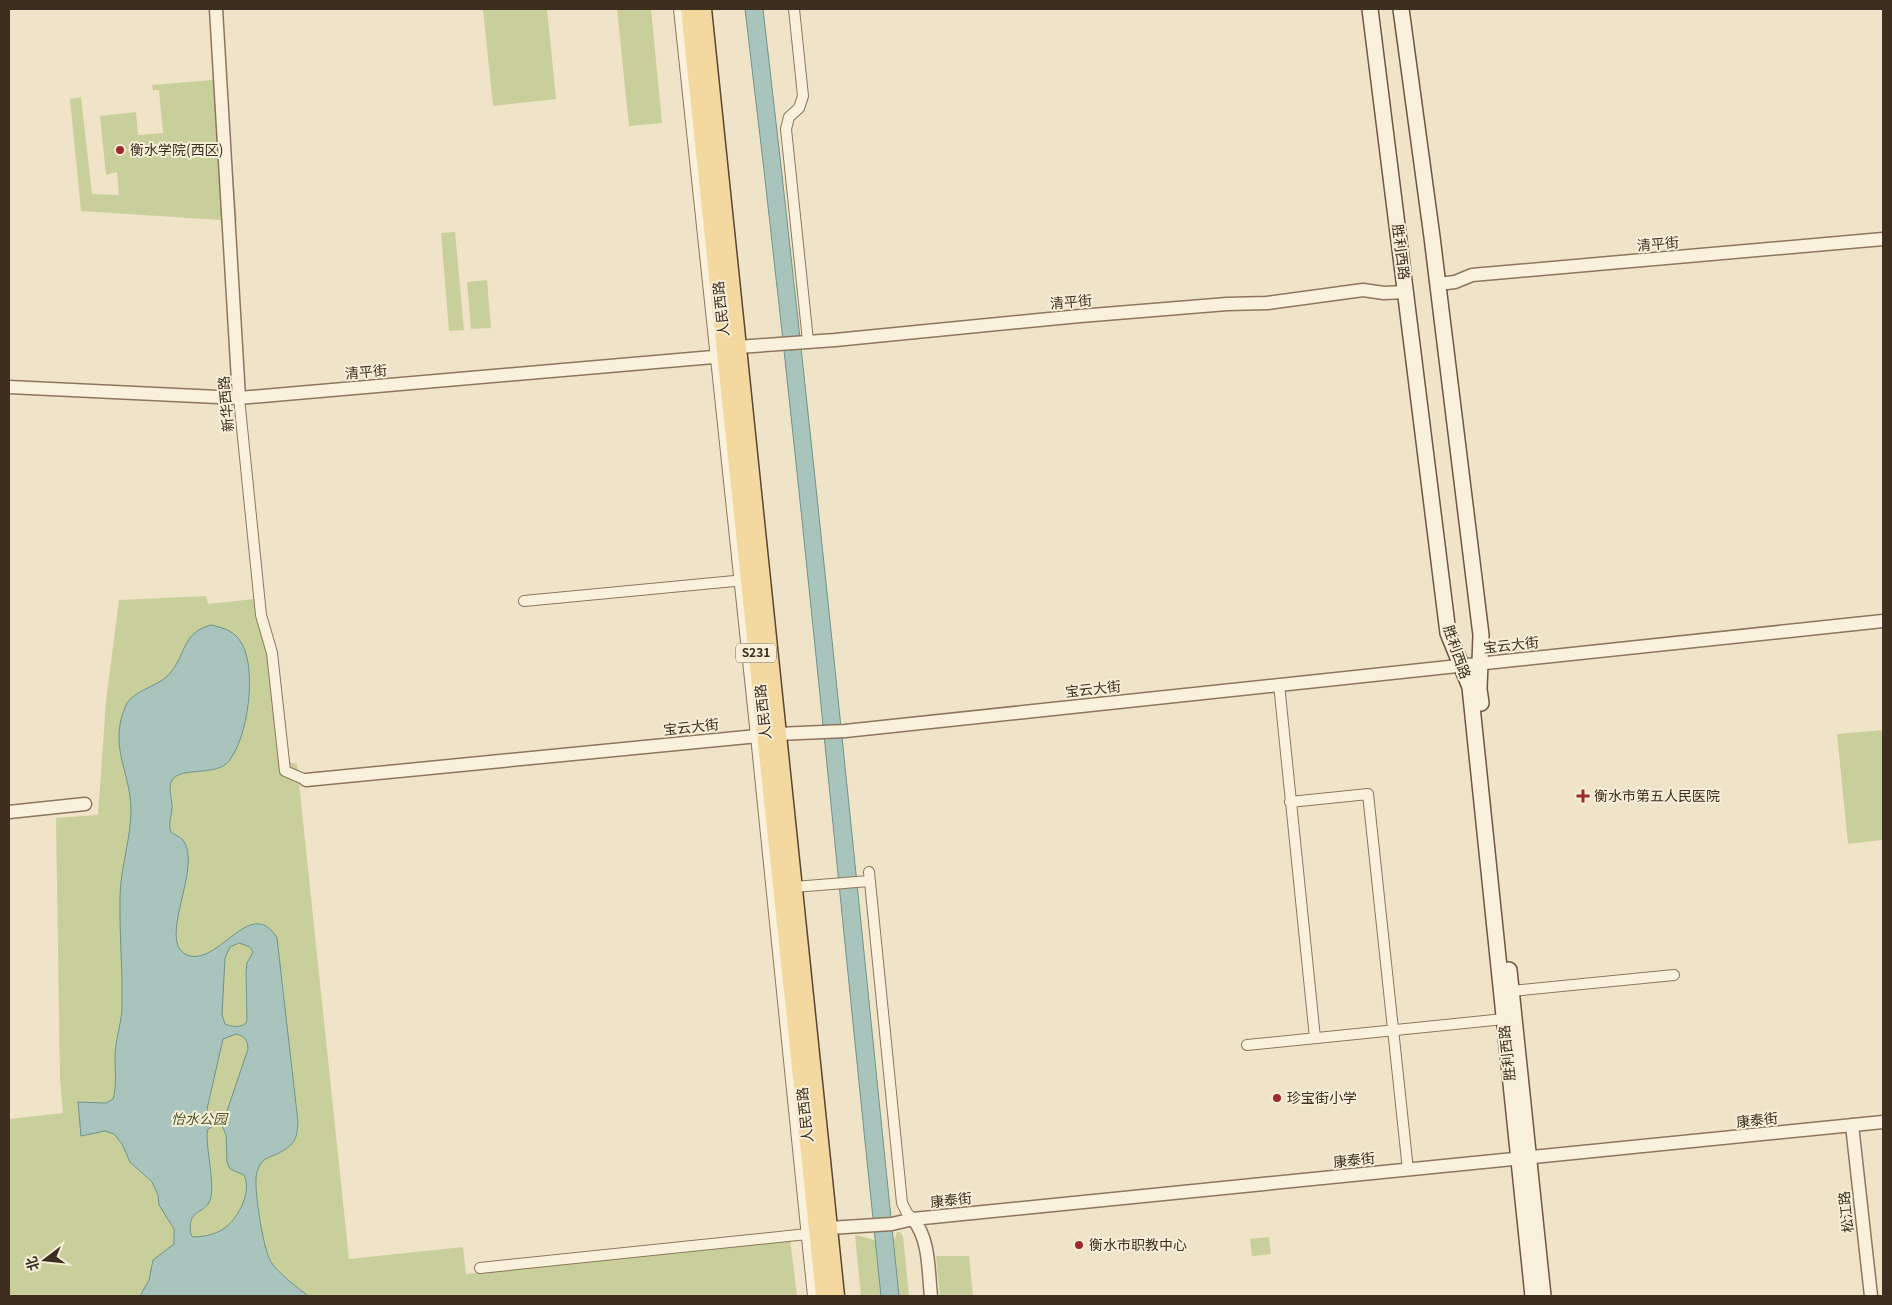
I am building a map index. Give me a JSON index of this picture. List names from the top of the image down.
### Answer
{
  "streets": {
    "main road": ["胜利西路", "人民西路", "S231"],
    "street": [
      "清平街",
      "新华西路",
      "宝云大街",
      "康泰街",
      "松江路"
    ]
  },
  "crossings": [
    ["清平街", "胜利西路"],
    ["清平街", "人民西路"],
    ["清平街", "新华西路"],
    ["胜利西路", "宝云大街"],
    ["胜利西路", "康泰街"],
    ["人民西路", "宝云大街"],
    ["人民西路", "康泰街"],
    ["新华西路", "宝云大街"],
    ["康泰街", "松江路"]
  ],
  "parks": ["怡水公园"],
  "places": {
    "other": ["衡水学院(西区)", "珍宝街小学", "衡水市职教中心"],
    "health": ["衡水市第五人民医院"]
  },
  "north": "left"
}
